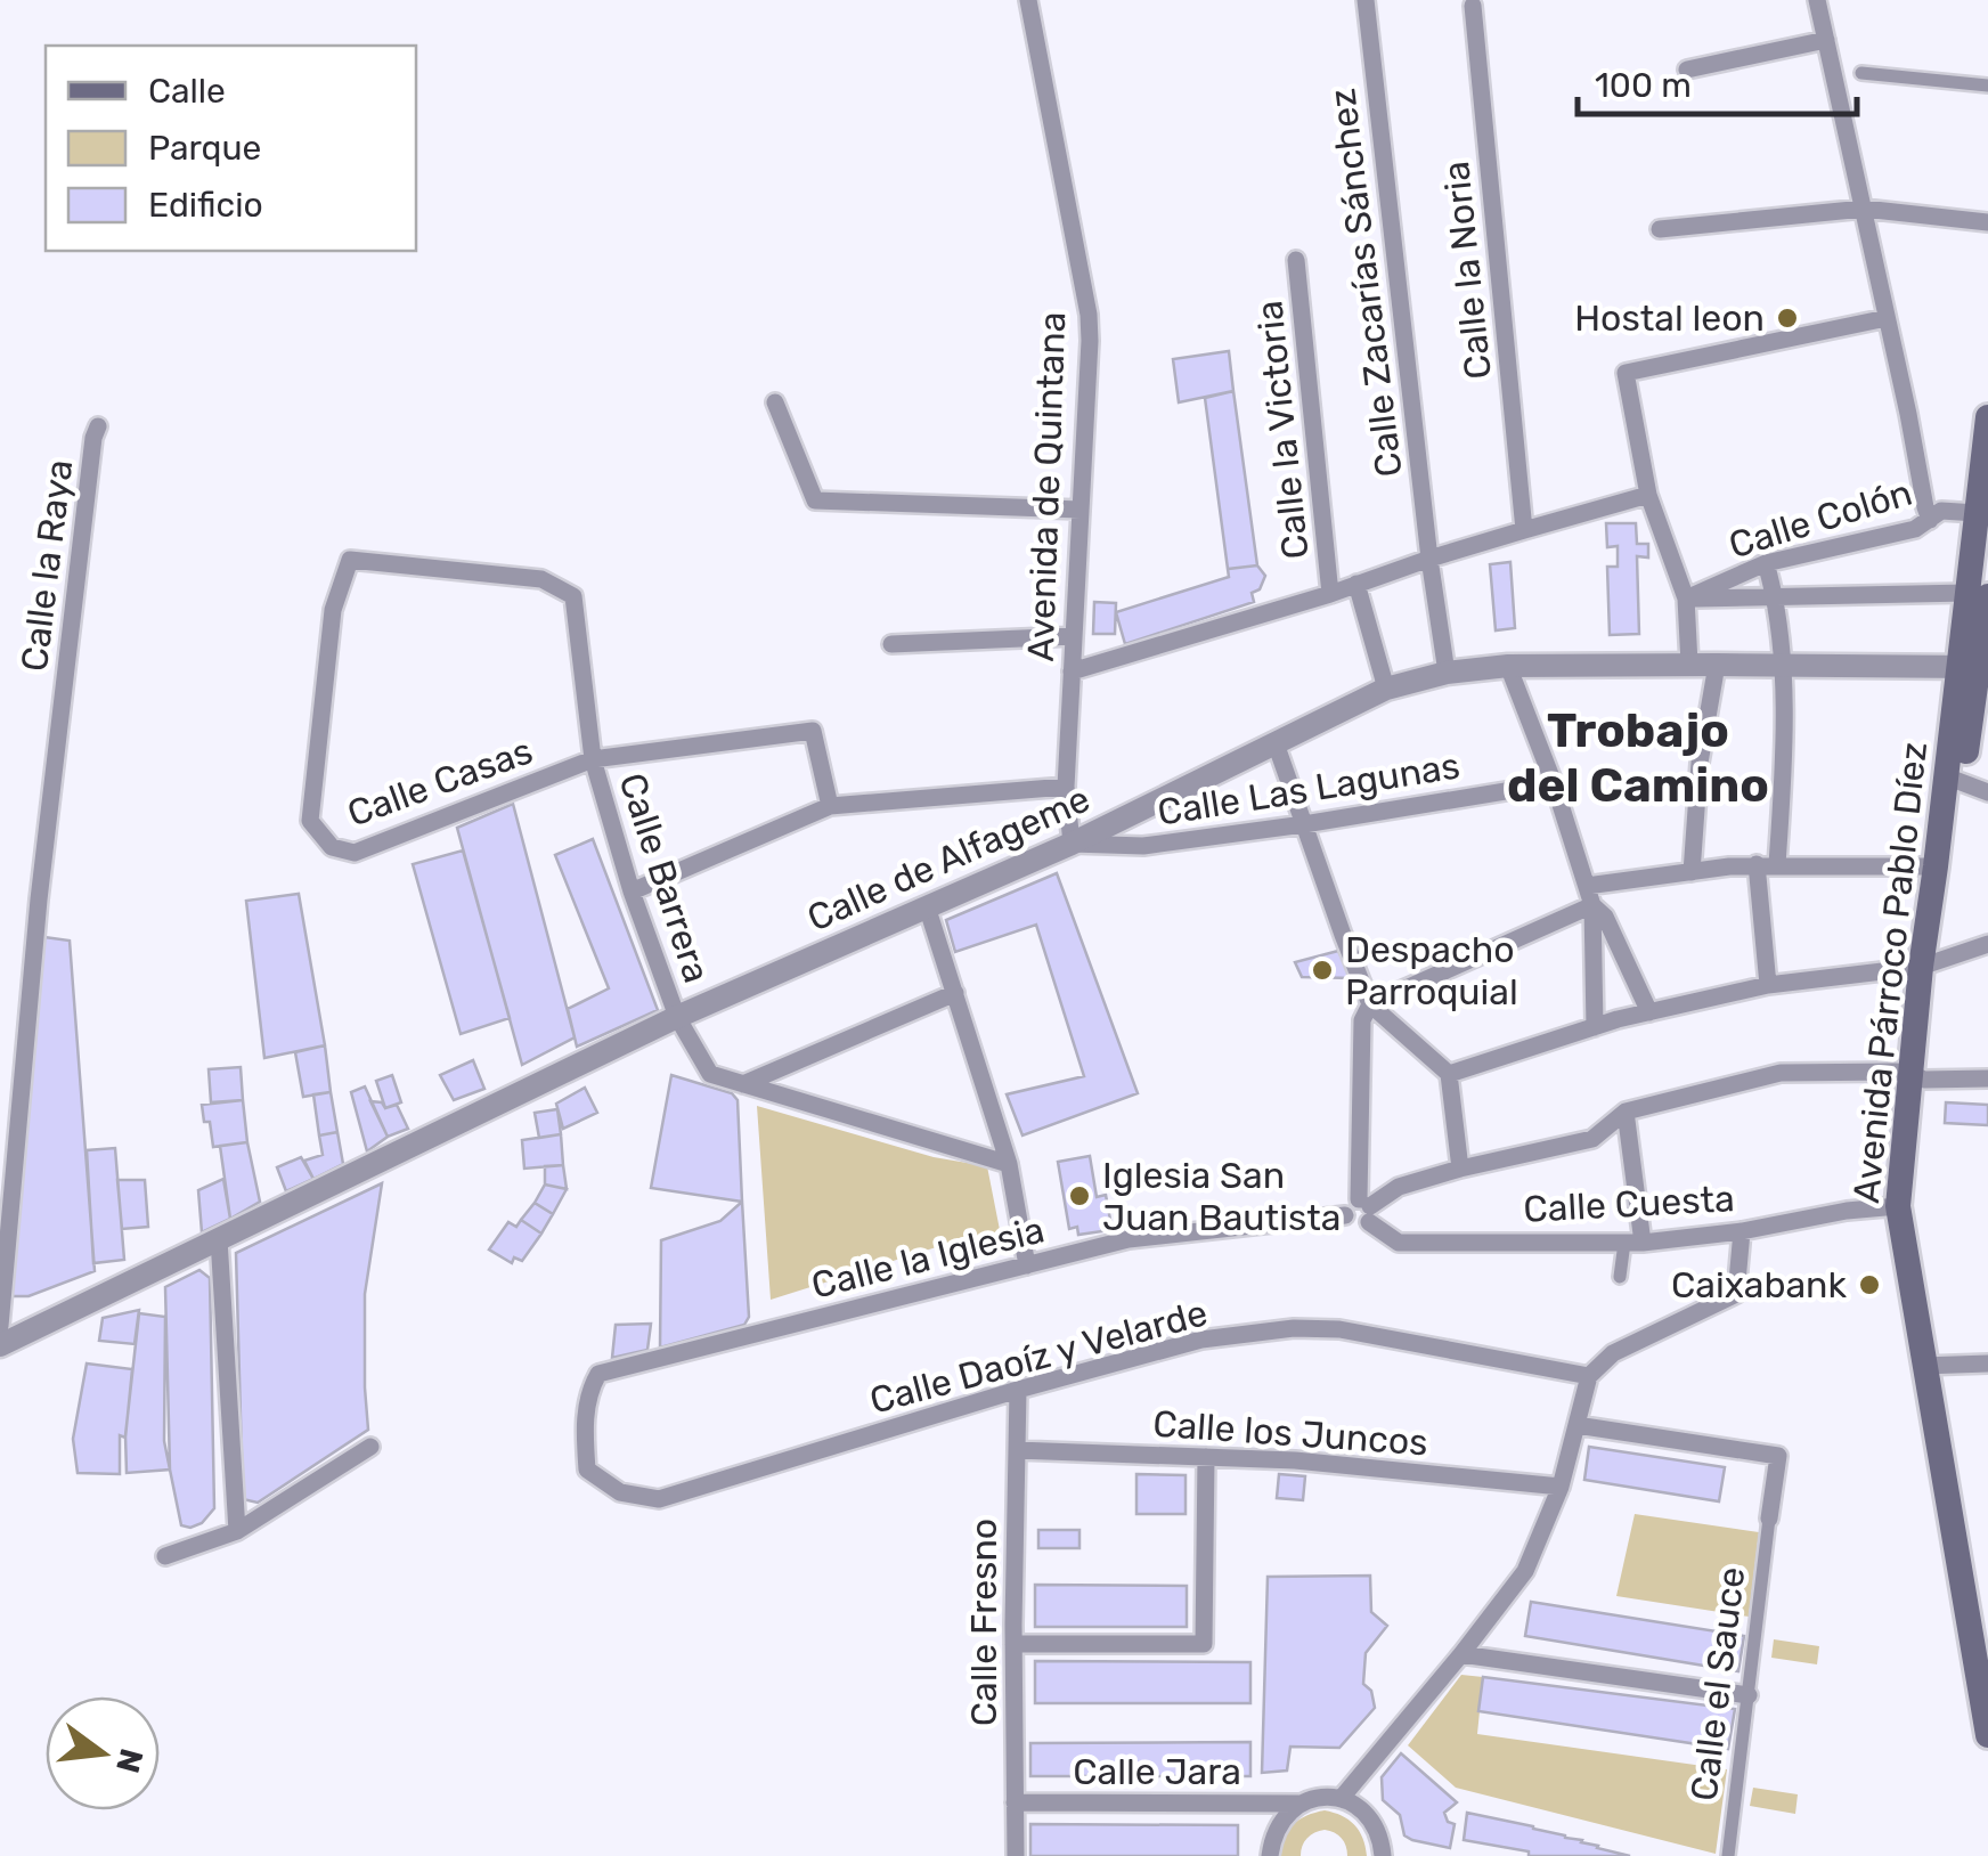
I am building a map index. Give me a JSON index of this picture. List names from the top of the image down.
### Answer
{
  "streets": {
    "main road": ["Avenida Párroco Pablo Díez"],
    "street": [
      "Calle la Noria",
      "Calle Zacarías Sánchez",
      "Calle la Victoria",
      "Avenida de Quintana",
      "Calle Colón",
      "Calle la Raya",
      "Calle Casas",
      "Calle Las Lagunas",
      "Calle de Alfageme",
      "Calle Barrera",
      "Calle Cuesta",
      "Calle la Iglesia",
      "Calle Daoíz y Velarde",
      "Calle los Juncos",
      "Calle Fresno",
      "Calle el Sauce",
      "Calle Jara"
    ]
  },
  "crossings": [
    ["Calle Zacarías Sánchez", "Calle de Alfageme"],
    ["Avenida de Quintana", "Calle Las Lagunas"],
    ["Avenida de Quintana", "Calle de Alfageme"],
    ["Calle Colón", "Avenida Párroco Pablo Díez"],
    ["Calle Casas", "Calle Barrera"],
    ["Calle Las Lagunas", "Calle de Alfageme"],
    ["Calle de Alfageme", "Calle Barrera"],
    ["Calle de Alfageme", "Avenida Párroco Pablo Díez"],
    ["Avenida Párroco Pablo Díez", "Calle Cuesta"],
    ["Calle Cuesta", "Calle la Iglesia"],
    ["Calle la Iglesia", "Calle Daoíz y Velarde"],
    ["Calle Daoíz y Velarde", "Calle Fresno"],
    ["Calle los Juncos", "Calle Fresno"],
    ["Calle Fresno", "Calle Jara"]
  ],
  "districts": ["Trobajo del Camino"],
  "places": [
    "Hostal leon",
    "Despacho Parroquial",
    "Iglesia San Juan Bautista",
    "Caixabank"
  ],
  "legend": ["Calle", "Parque", "Edificio"],
  "scale_bar": "100 m",
  "north": "right"
}
